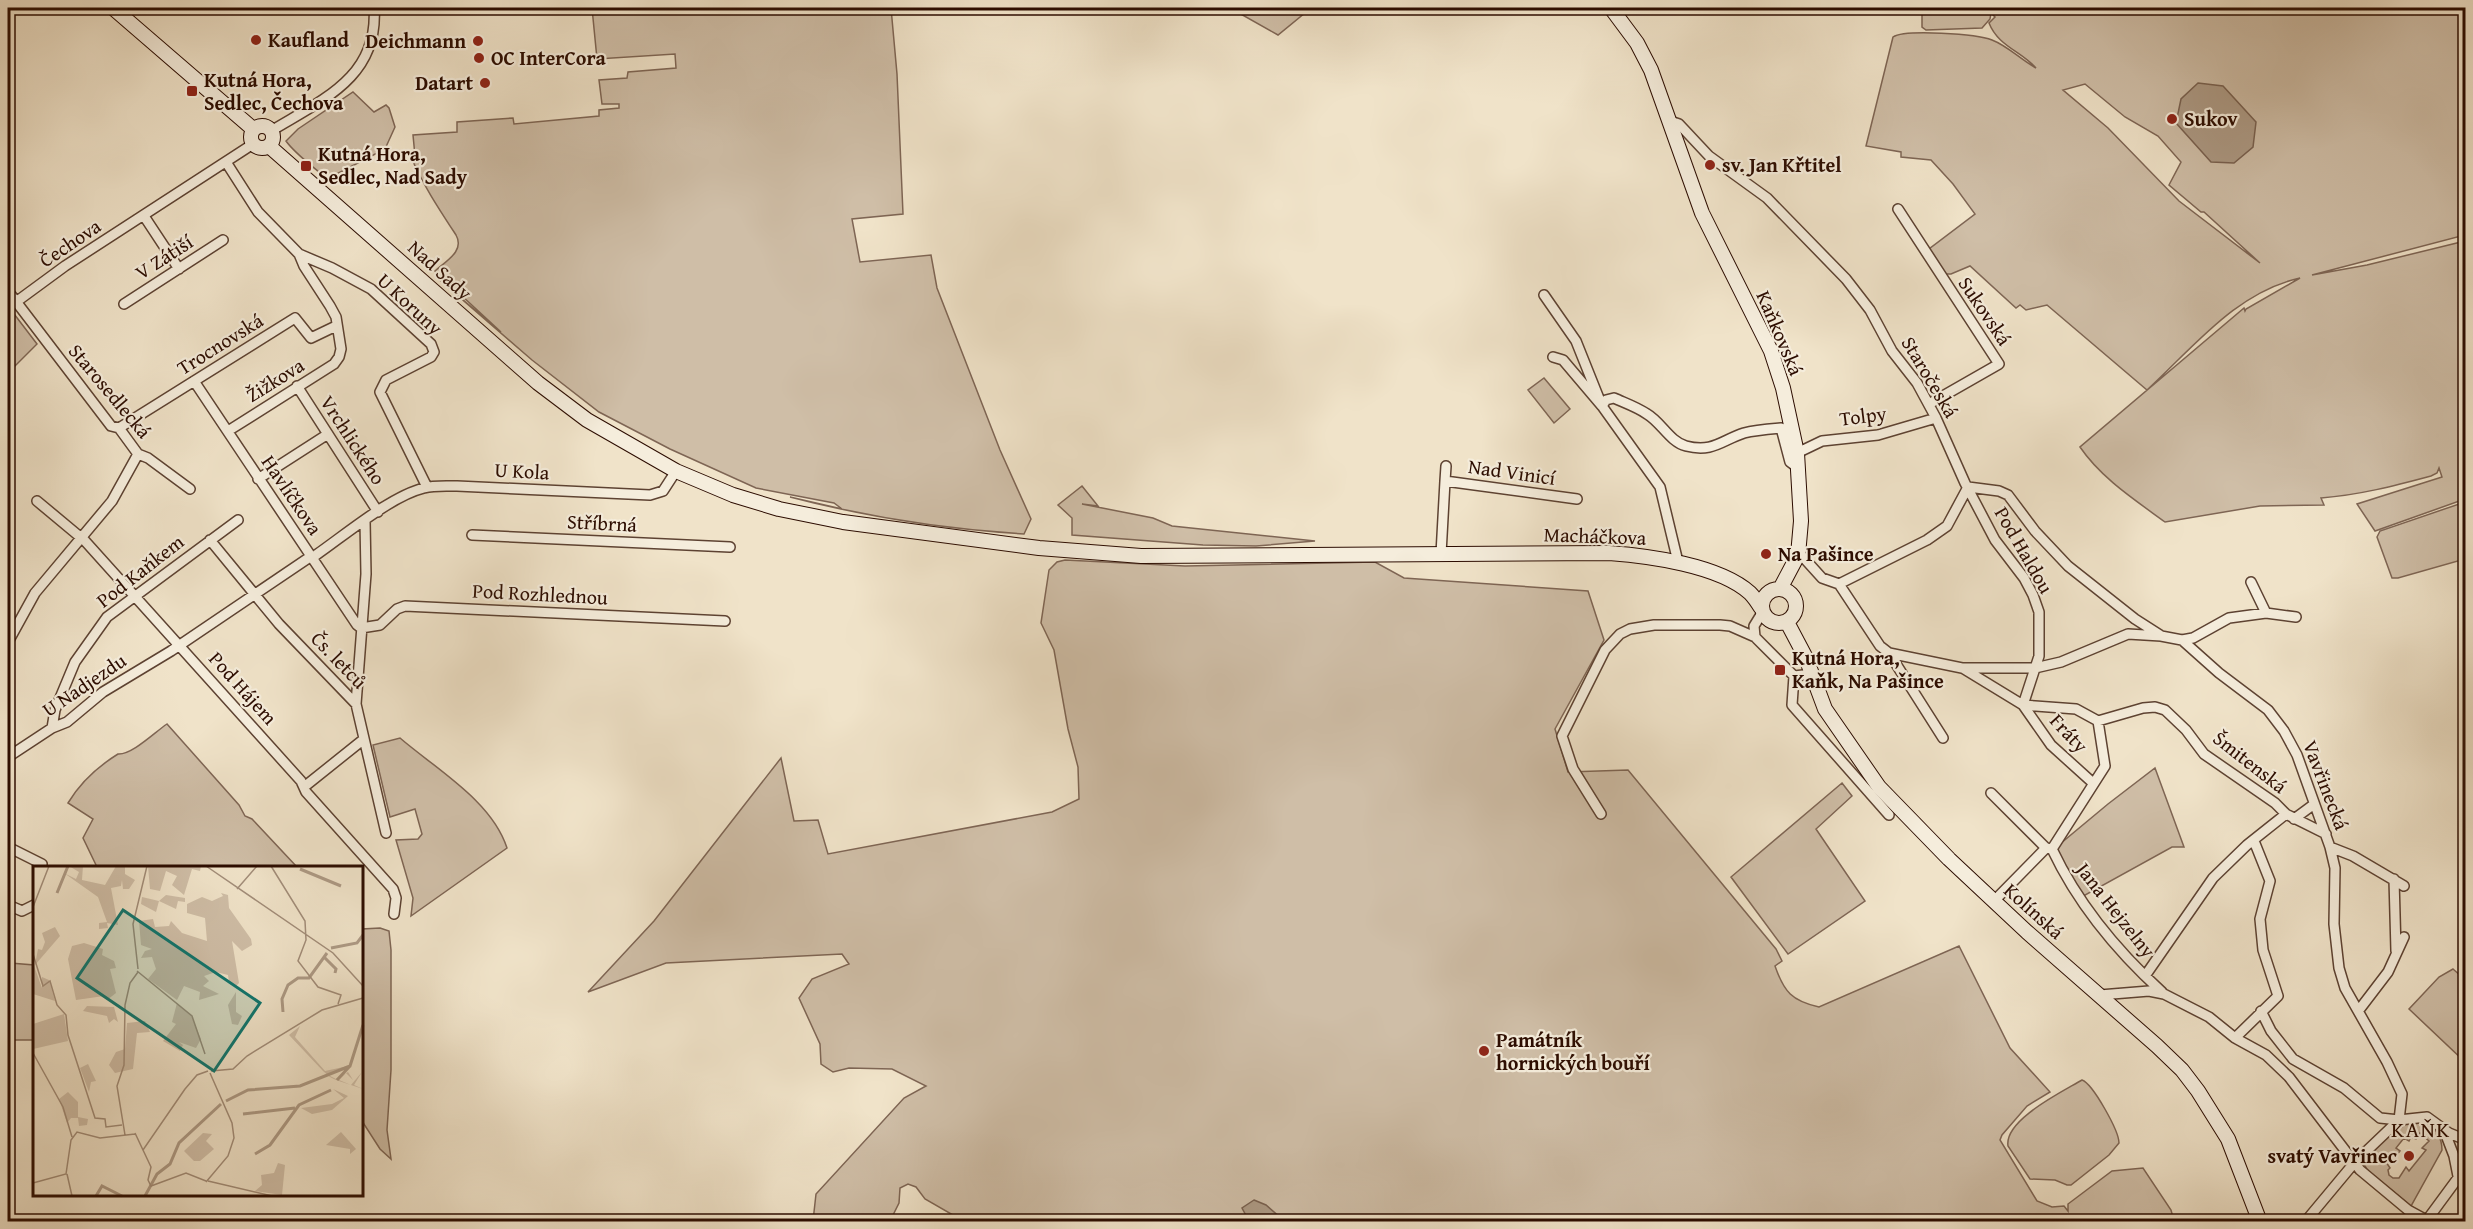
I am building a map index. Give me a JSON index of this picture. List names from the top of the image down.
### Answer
{
  "streets": {
    "street": [
      "Čechova",
      "V Zátiší",
      "Nad Sady",
      "U Koruny",
      "Sukovská",
      "Kaňkovská",
      "Trocnovská",
      "Staročeská",
      "Žižkova",
      "Starosedlecká",
      "Tolpy",
      "Vrchlického",
      "U Kola",
      "Nad Vinicí",
      "Havlíčkova",
      "Stříbrná",
      "Macháčkova",
      "Pod Haldou",
      "Pod Kaňkem",
      "Pod Rozhlednou",
      "Čs. letců",
      "U Nadjezdu",
      "Pod Hájem",
      "Fráty",
      "Šmitenská",
      "Vavřinecká",
      "Jana Hejzelny",
      "Kolínská"
    ]
  },
  "crossings": [
    ["Čechova", "Nad Sady"],
    ["Čechova", "U Koruny"],
    ["Čechova", "Starosedlecká"],
    ["Nad Sady", "U Kola"],
    ["Nad Sady", "Macháčkova"],
    ["U Koruny", "Trocnovská"],
    ["U Koruny", "Žižkova"],
    ["U Koruny", "U Kola"],
    ["Sukovská", "Staročeská"],
    ["Kaňkovská", "Staročeská"],
    ["Kaňkovská", "Tolpy"],
    ["Kaňkovská", "Kolínská"],
    ["Trocnovská", "Starosedlecká"],
    ["Trocnovská", "Havlíčkova"],
    ["Staročeská", "Tolpy"],
    ["Staročeská", "Pod Haldou"],
    ["Žižkova", "Vrchlického"],
    ["Žižkova", "Havlíčkova"],
    ["Vrchlického", "U Kola"],
    ["U Kola", "Havlíčkova"],
    ["U Kola", "Macháčkova"],
    ["U Kola", "Čs. letců"],
    ["U Kola", "U Nadjezdu"],
    ["U Kola", "Pod Hájem"],
    ["Nad Vinicí", "Macháčkova"],
    ["Havlíčkova", "Pod Rozhlednou"],
    ["Pod Haldou", "Fráty"],
    ["Pod Kaňkem", "Čs. letců"],
    ["Pod Kaňkem", "U Nadjezdu"],
    ["Pod Kaňkem", "Pod Hájem"],
    ["U Nadjezdu", "Pod Hájem"],
    ["Fráty", "Šmitenská"],
    ["Fráty", "Jana Hejzelny"],
    ["Šmitenská", "Vavřinecká"]
  ],
  "districts": ["KAŇK"],
  "places": {
    "other": [
      "Kaufland",
      "Deichmann",
      "OC InterCora",
      "Datart",
      "Sukov",
      "sv. Jan Křtitel",
      "Na Pašince",
      "Památník hornických bouří",
      "svatý Vavřinec"
    ],
    "transit": ["Kutná Hora, Sedlec, Čechova", "Kutná Hora, Sedlec, Nad Sady", "Kutná Hora, Kaňk, Na Pašince"]
  }
}
